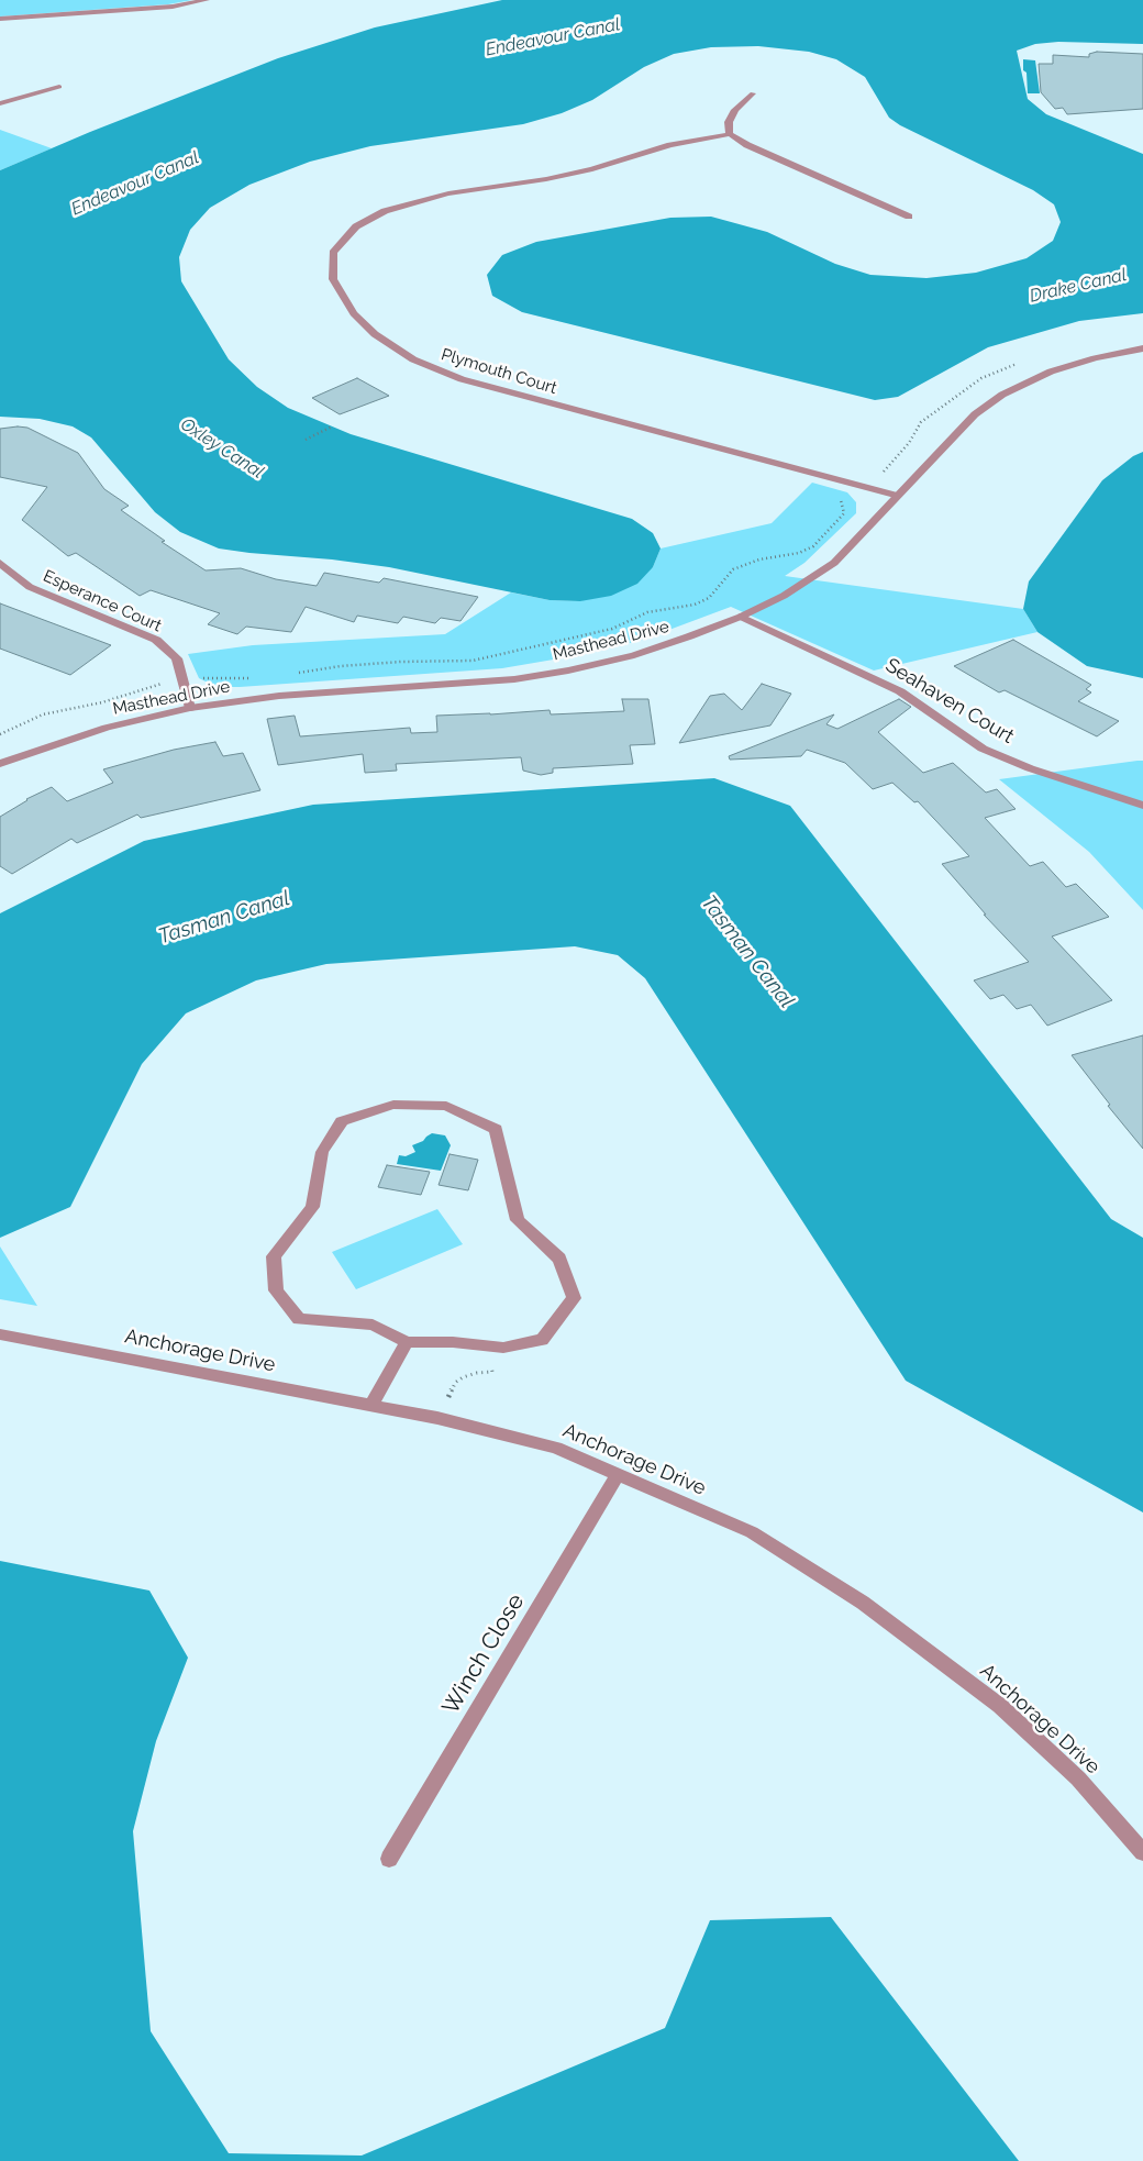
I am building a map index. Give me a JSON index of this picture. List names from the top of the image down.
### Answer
{
  "streets": {
    "street": [
      "Plymouth Court",
      "Esperance Court",
      "Masthead Drive",
      "Seahaven Court",
      "Anchorage Drive",
      "Winch Close"
    ]
  },
  "crossings": [
    ["Plymouth Court", "Masthead Drive"],
    ["Esperance Court", "Masthead Drive"],
    ["Masthead Drive", "Seahaven Court"],
    ["Anchorage Drive", "Winch Close"]
  ],
  "water": [
    "Endeavour Canal",
    "Drake Canal",
    "Oxley Canal",
    "Tasman Canal"
  ]
}
